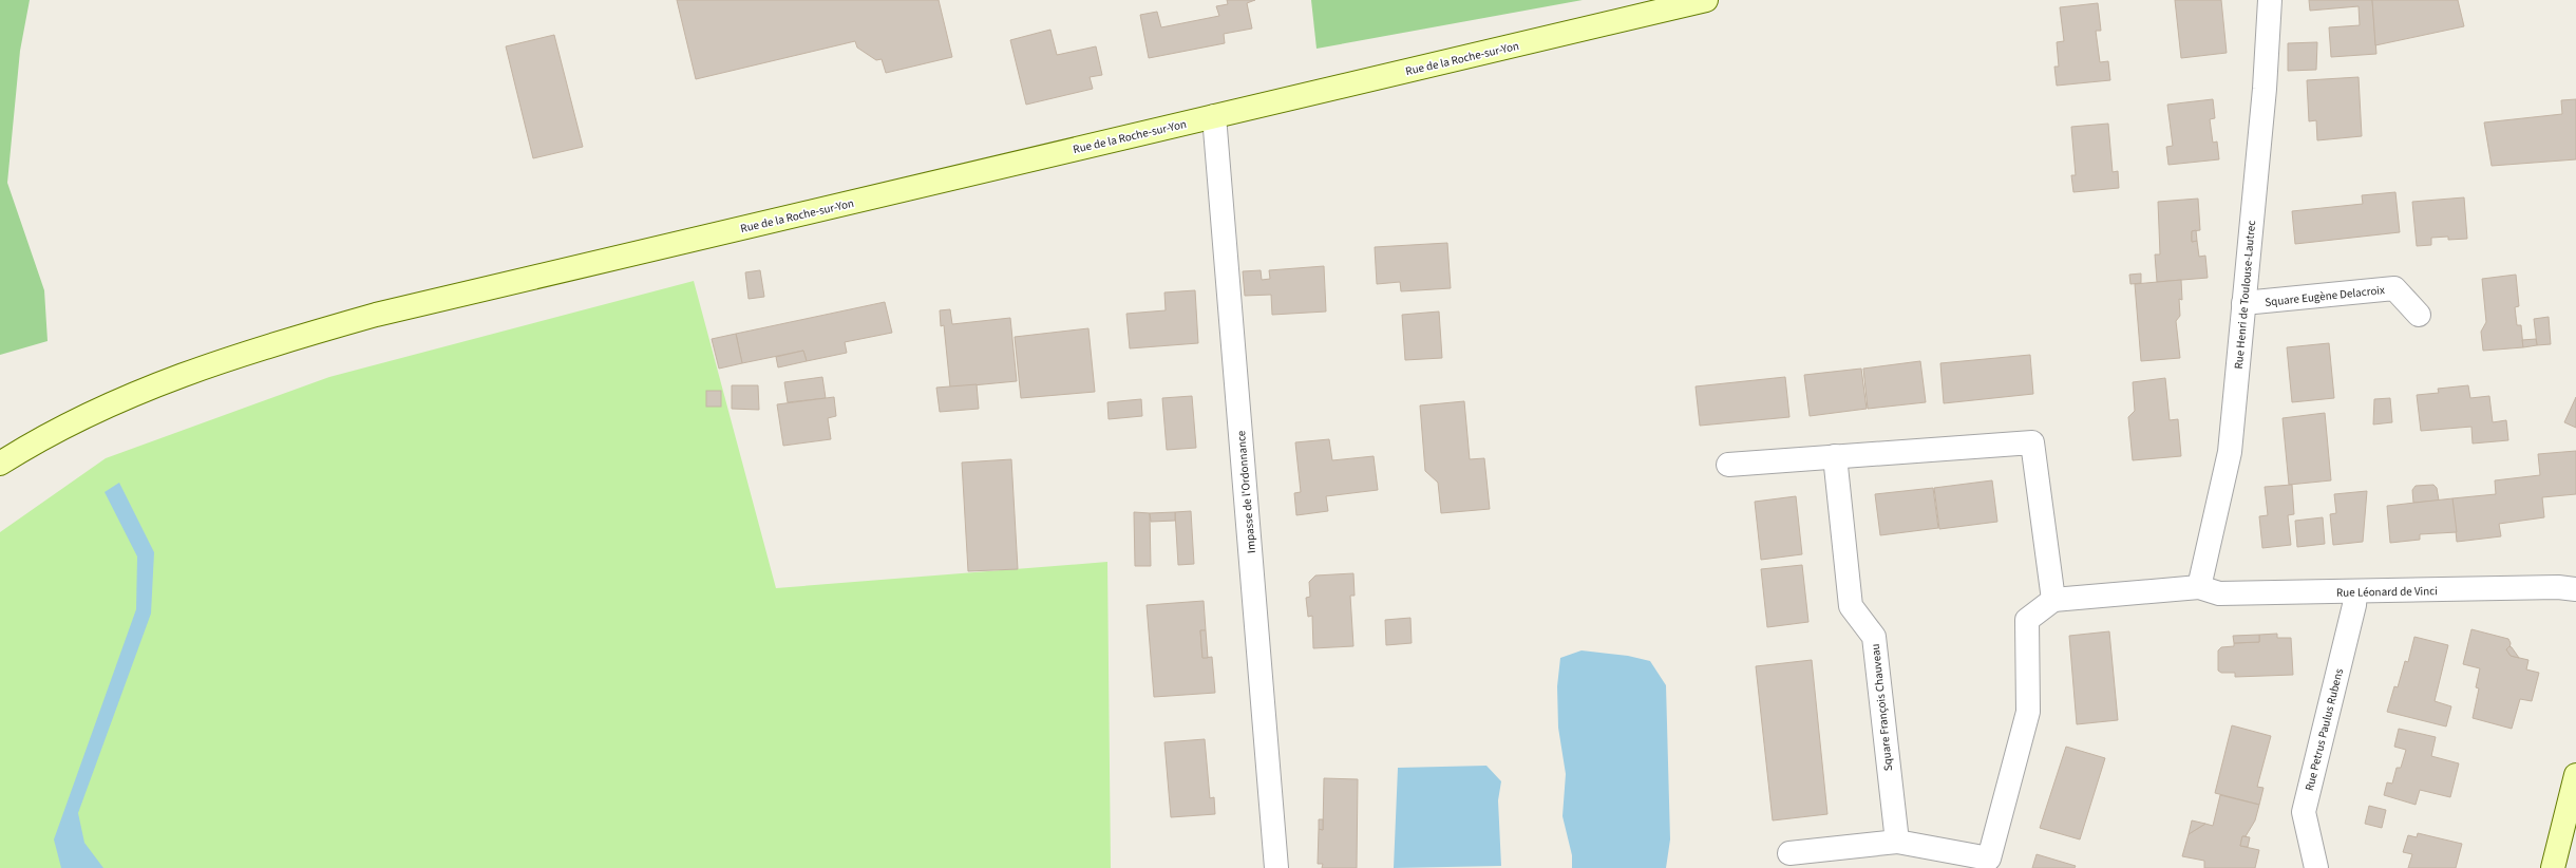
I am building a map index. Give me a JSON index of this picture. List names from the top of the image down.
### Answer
{
  "streets": {
    "main road": ["Rue de la Roche-sur-Yon"],
    "street": [
      "Rue Henri de Toulouse-Lautrec",
      "Square Eugène Delacroix",
      "Impasse de l'Ordonnance",
      "Rue Léonard de Vinci",
      "Square François Chauveau",
      "Rue Petrus Paulus Rubens"
    ]
  },
  "crossings": [
    ["Rue de la Roche-sur-Yon", "Impasse de l'Ordonnance"],
    ["Rue Henri de Toulouse-Lautrec", "Square Eugène Delacroix"],
    ["Rue Henri de Toulouse-Lautrec", "Rue Léonard de Vinci"],
    ["Rue Léonard de Vinci", "Rue Petrus Paulus Rubens"]
  ]
}
